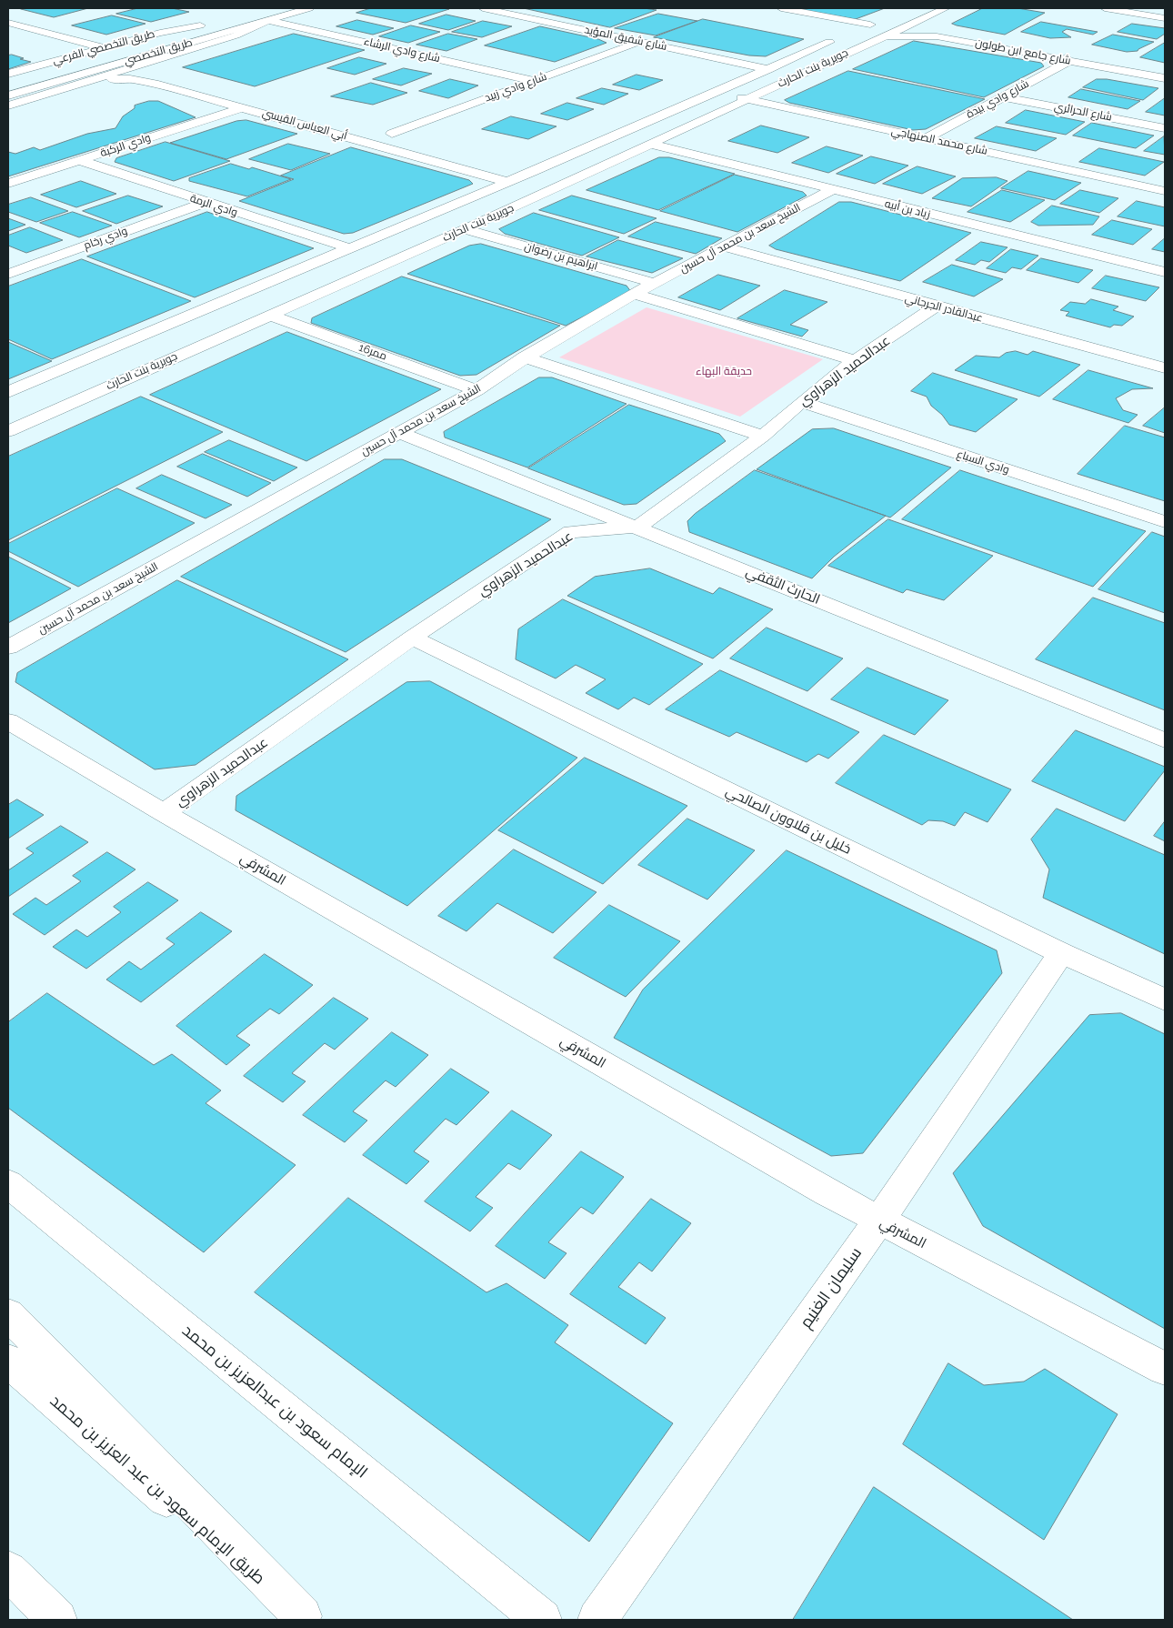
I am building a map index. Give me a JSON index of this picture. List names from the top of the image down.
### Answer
{
  "streets": {
    "street": [
      "شارع شفيق المؤيد",
      "طريق التخصصي الفرعي",
      "شارع وادي الرشاء",
      "طريق التخصصي",
      "شارع جامع ابن طولون",
      "جويرية بنت الحارث",
      "شارع وادي زبيد",
      "شارع وادي بيدة",
      "شارع الحرائري",
      "أبي العباس القيسي",
      "شارع محمد الصنهاجي",
      "وادي الركبة",
      "وادي الرمة",
      "زياد بن أبيه",
      "وادي رخام",
      "الشيخ سعد بن محمد آل حسين",
      "ابراهيم بن رضوان",
      "عبدالقادر الجرجاني",
      "ممر16",
      "عبدالحميد الزهراوي",
      "وادي السباع",
      "الحارث الثقفي",
      "خليل بن قلاوون الصالحي",
      "المشرفي",
      "سليمان الغنيم",
      "الإمام سعود بن عبدالعزيز بن محمد",
      "طريق الإمام سعود بن عبد العزيز بن محمد"
    ]
  },
  "crossings": [
    ["شارع شفيق المؤيد", "جويرية بنت الحارث"],
    ["شارع شفيق المؤيد", "شارع وادي زبيد"],
    ["طريق التخصصي الفرعي", "شارع وادي الرشاء"],
    ["طريق التخصصي الفرعي", "طريق التخصصي"],
    ["طريق التخصصي الفرعي", "أبي العباس القيسي"],
    ["شارع وادي الرشاء", "طريق التخصصي"],
    ["شارع وادي الرشاء", "شارع وادي زبيد"],
    ["شارع جامع ابن طولون", "جويرية بنت الحارث"],
    ["شارع جامع ابن طولون", "شارع وادي بيدة"],
    ["جويرية بنت الحارث", "أبي العباس القيسي"],
    ["جويرية بنت الحارث", "شارع محمد الصنهاجي"],
    ["جويرية بنت الحارث", "وادي الرمة"],
    ["جويرية بنت الحارث", "زياد بن أبيه"],
    ["جويرية بنت الحارث", "ابراهيم بن رضوان"],
    ["جويرية بنت الحارث", "ممر16"],
    ["شارع وادي بيدة", "شارع الحرائري"],
    ["شارع وادي بيدة", "شارع محمد الصنهاجي"],
    ["أبي العباس القيسي", "وادي الركبة"],
    ["وادي الركبة", "وادي الرمة"],
    ["وادي الرمة", "وادي رخام"],
    ["زياد بن أبيه", "الشيخ سعد بن محمد آل حسين"],
    ["الشيخ سعد بن محمد آل حسين", "ابراهيم بن رضوان"],
    ["الشيخ سعد بن محمد آل حسين", "عبدالقادر الجرجاني"],
    ["الشيخ سعد بن محمد آل حسين", "ممر16"],
    ["الشيخ سعد بن محمد آل حسين", "الحارث الثقفي"],
    ["عبدالقادر الجرجاني", "عبدالحميد الزهراوي"],
    ["عبدالحميد الزهراوي", "وادي السباع"],
    ["عبدالحميد الزهراوي", "الحارث الثقفي"],
    ["عبدالحميد الزهراوي", "خليل بن قلاوون الصالحي"],
    ["عبدالحميد الزهراوي", "المشرفي"],
    ["خليل بن قلاوون الصالحي", "سليمان الغنيم"],
    ["المشرفي", "سليمان الغنيم"]
  ],
  "parks": ["حديقة البهاء"]
}
